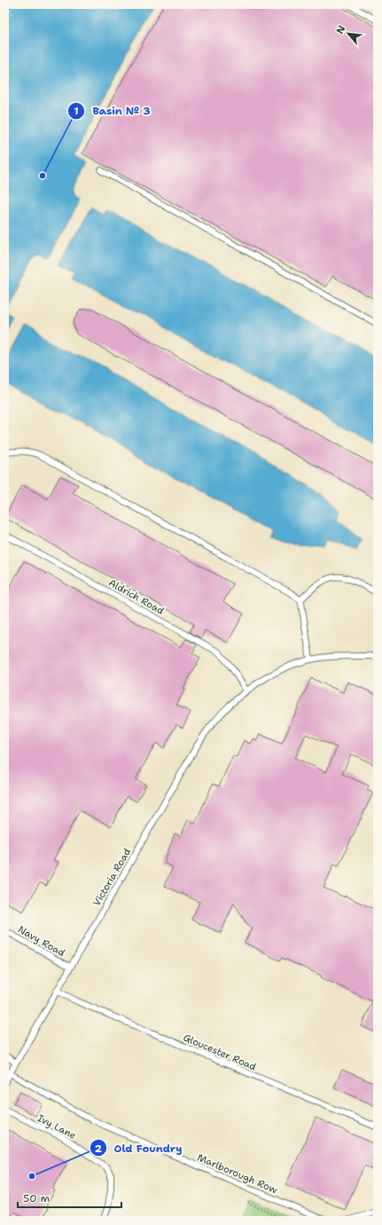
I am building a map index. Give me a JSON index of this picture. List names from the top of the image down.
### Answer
{
  "streets": {
    "lane": [
      "Aldrich Road",
      "Victoria Road",
      "Navy Road",
      "Gloucester Road",
      "Ivy Lane",
      "Marlborough Row"
    ]
  },
  "crossings": [
    ["Aldrich Road", "Victoria Road"],
    ["Victoria Road", "Navy Road"],
    ["Victoria Road", "Gloucester Road"],
    ["Victoria Road", "Marlborough Row"]
  ],
  "places": ["Basin № 3", "Old Foundry"],
  "scale_bar": "50 m",
  "north": "top left"
}
